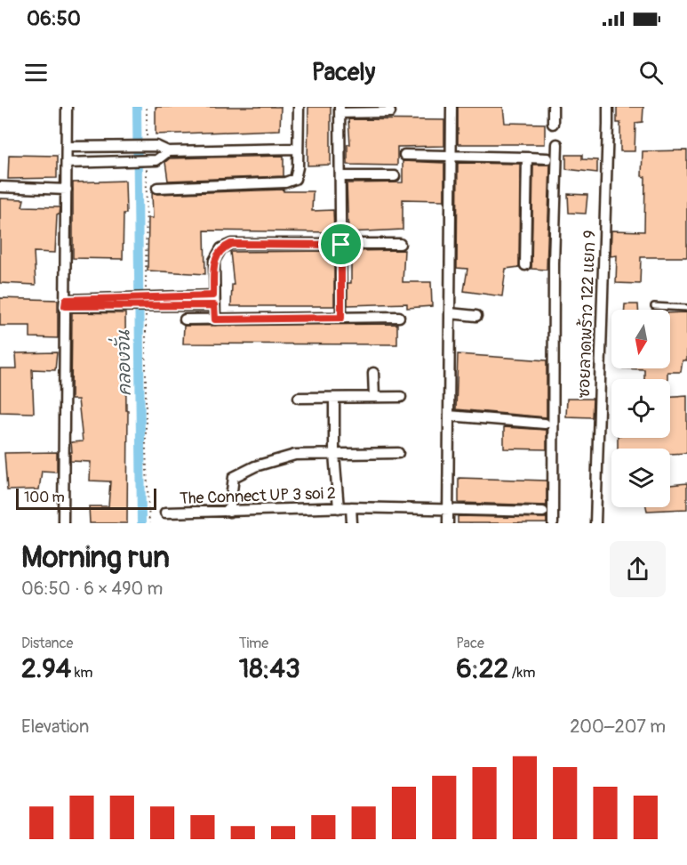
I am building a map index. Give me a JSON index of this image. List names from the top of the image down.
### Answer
{
  "streets": {
    "street": ["ซอยลาดพร้าว 122 แยก 9", "The Connect UP 3 soi 2"]
  },
  "water": ["คลองจั่น"],
  "scale_bar": "100 m",
  "north": "bottom",
  "page": {
    "status": "06:50",
    "header": "Pacely",
    "scale": "100 m",
    "heading": ["Morning run", "06:50 · 6 × 490 m"],
    "stats": [
      ["Distance", "2.94 km"],
      ["Time", "18:43"],
      ["Pace", "6:22 /km"]
    ],
    "chart": ["Elevation", "200–207 m"]
  }
}
